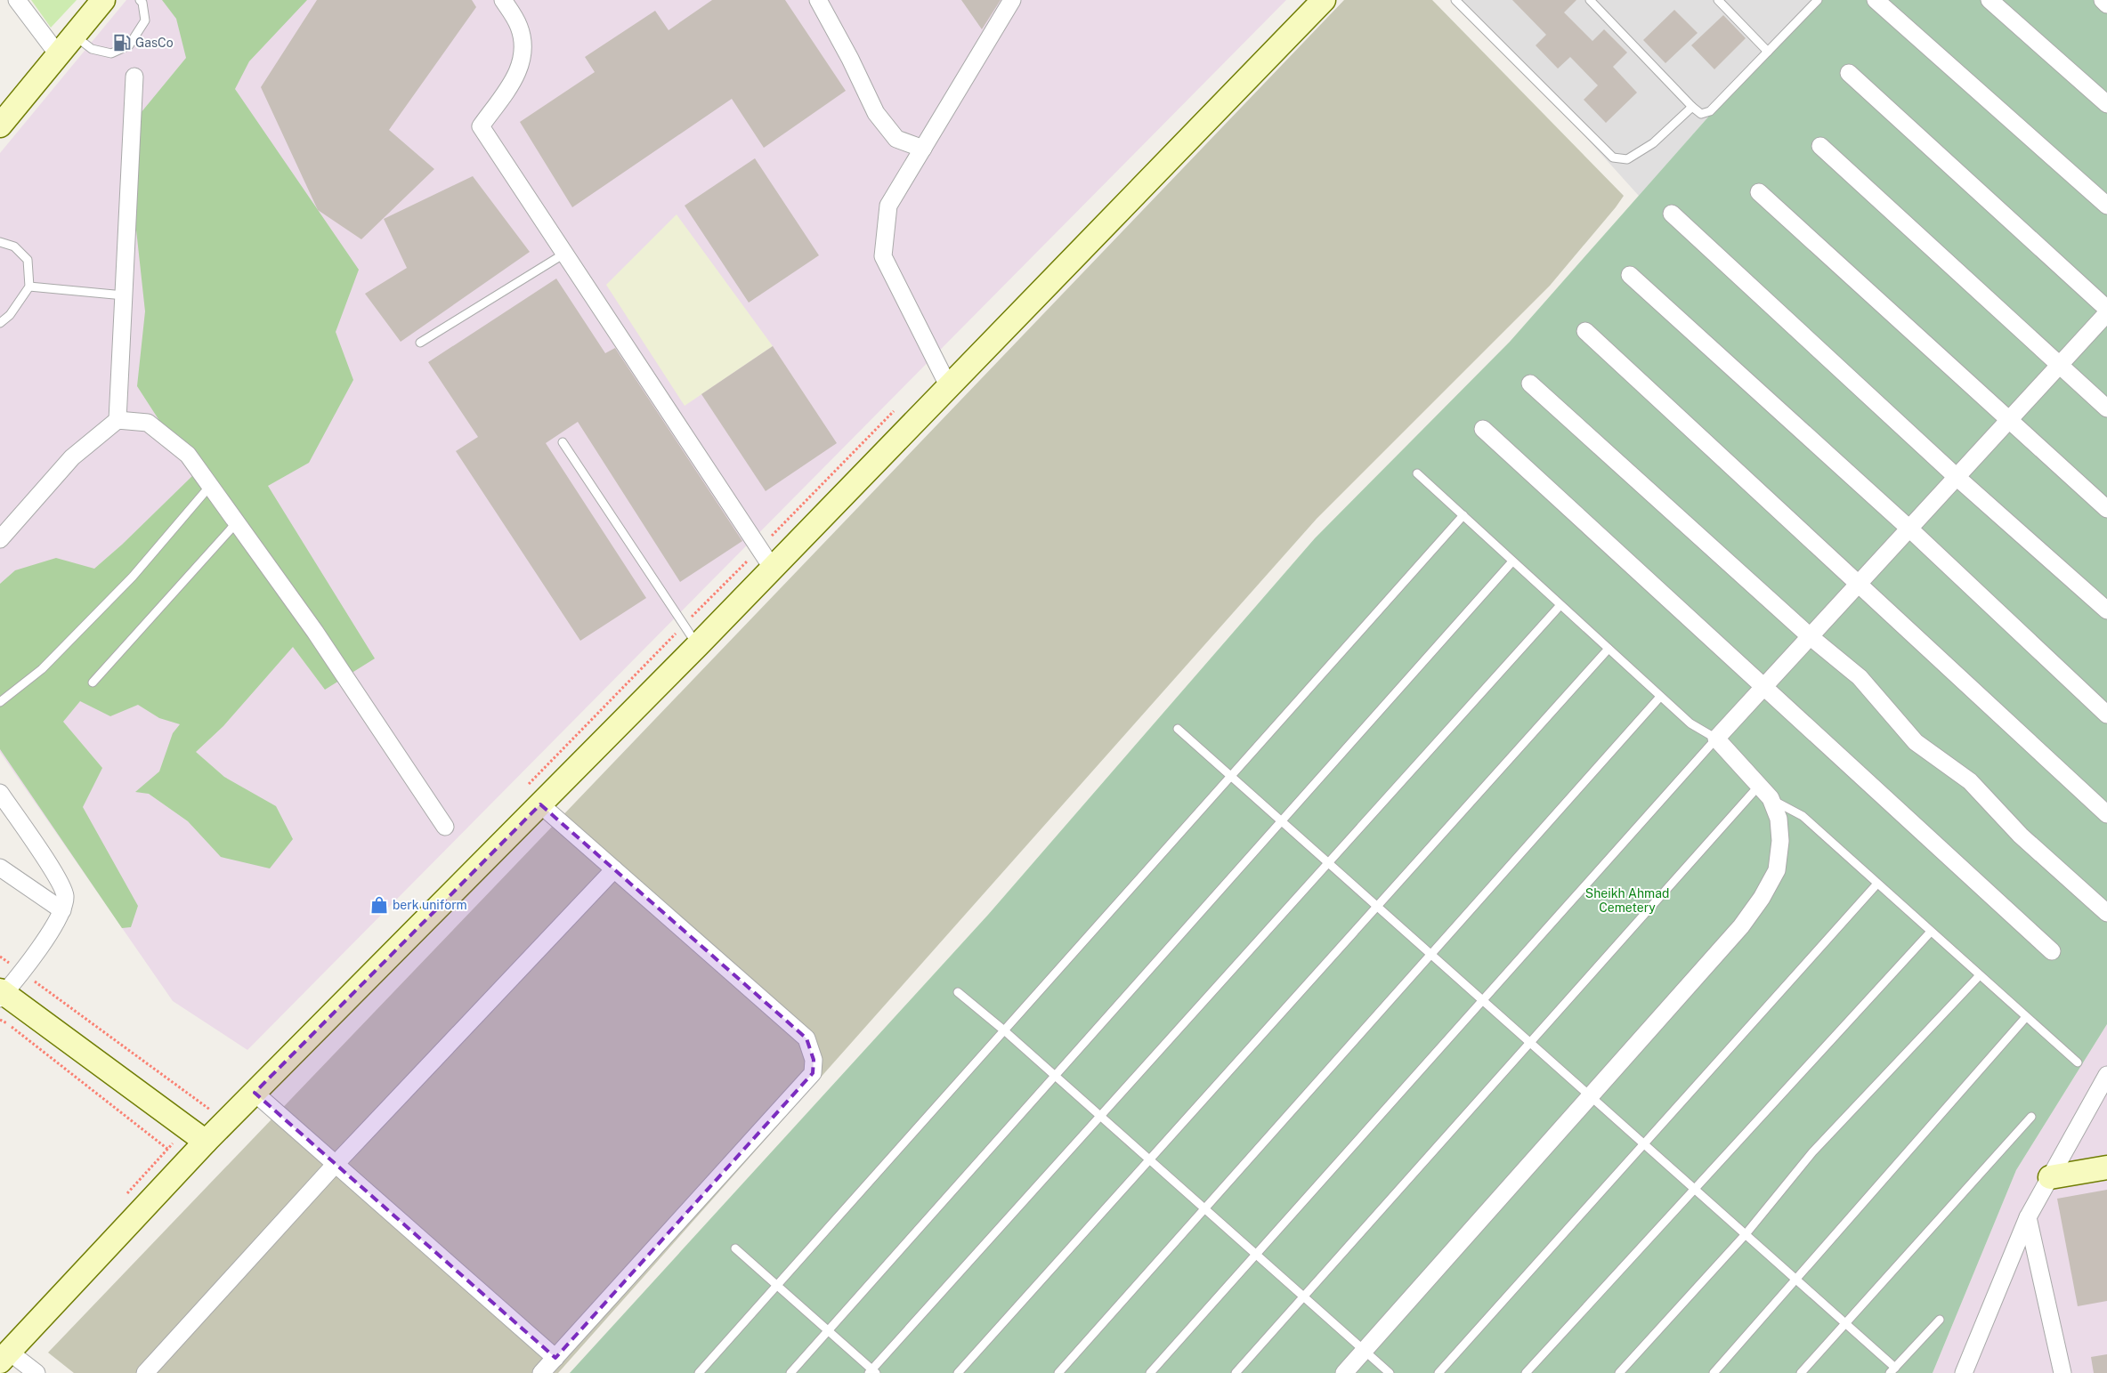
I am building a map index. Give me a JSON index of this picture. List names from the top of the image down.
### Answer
{
  "parks": ["Sheikh Ahmad Cemetery"],
  "places": {
    "fuel station": ["GasCo"],
    "shop": ["berk uniform"]
  }
}
